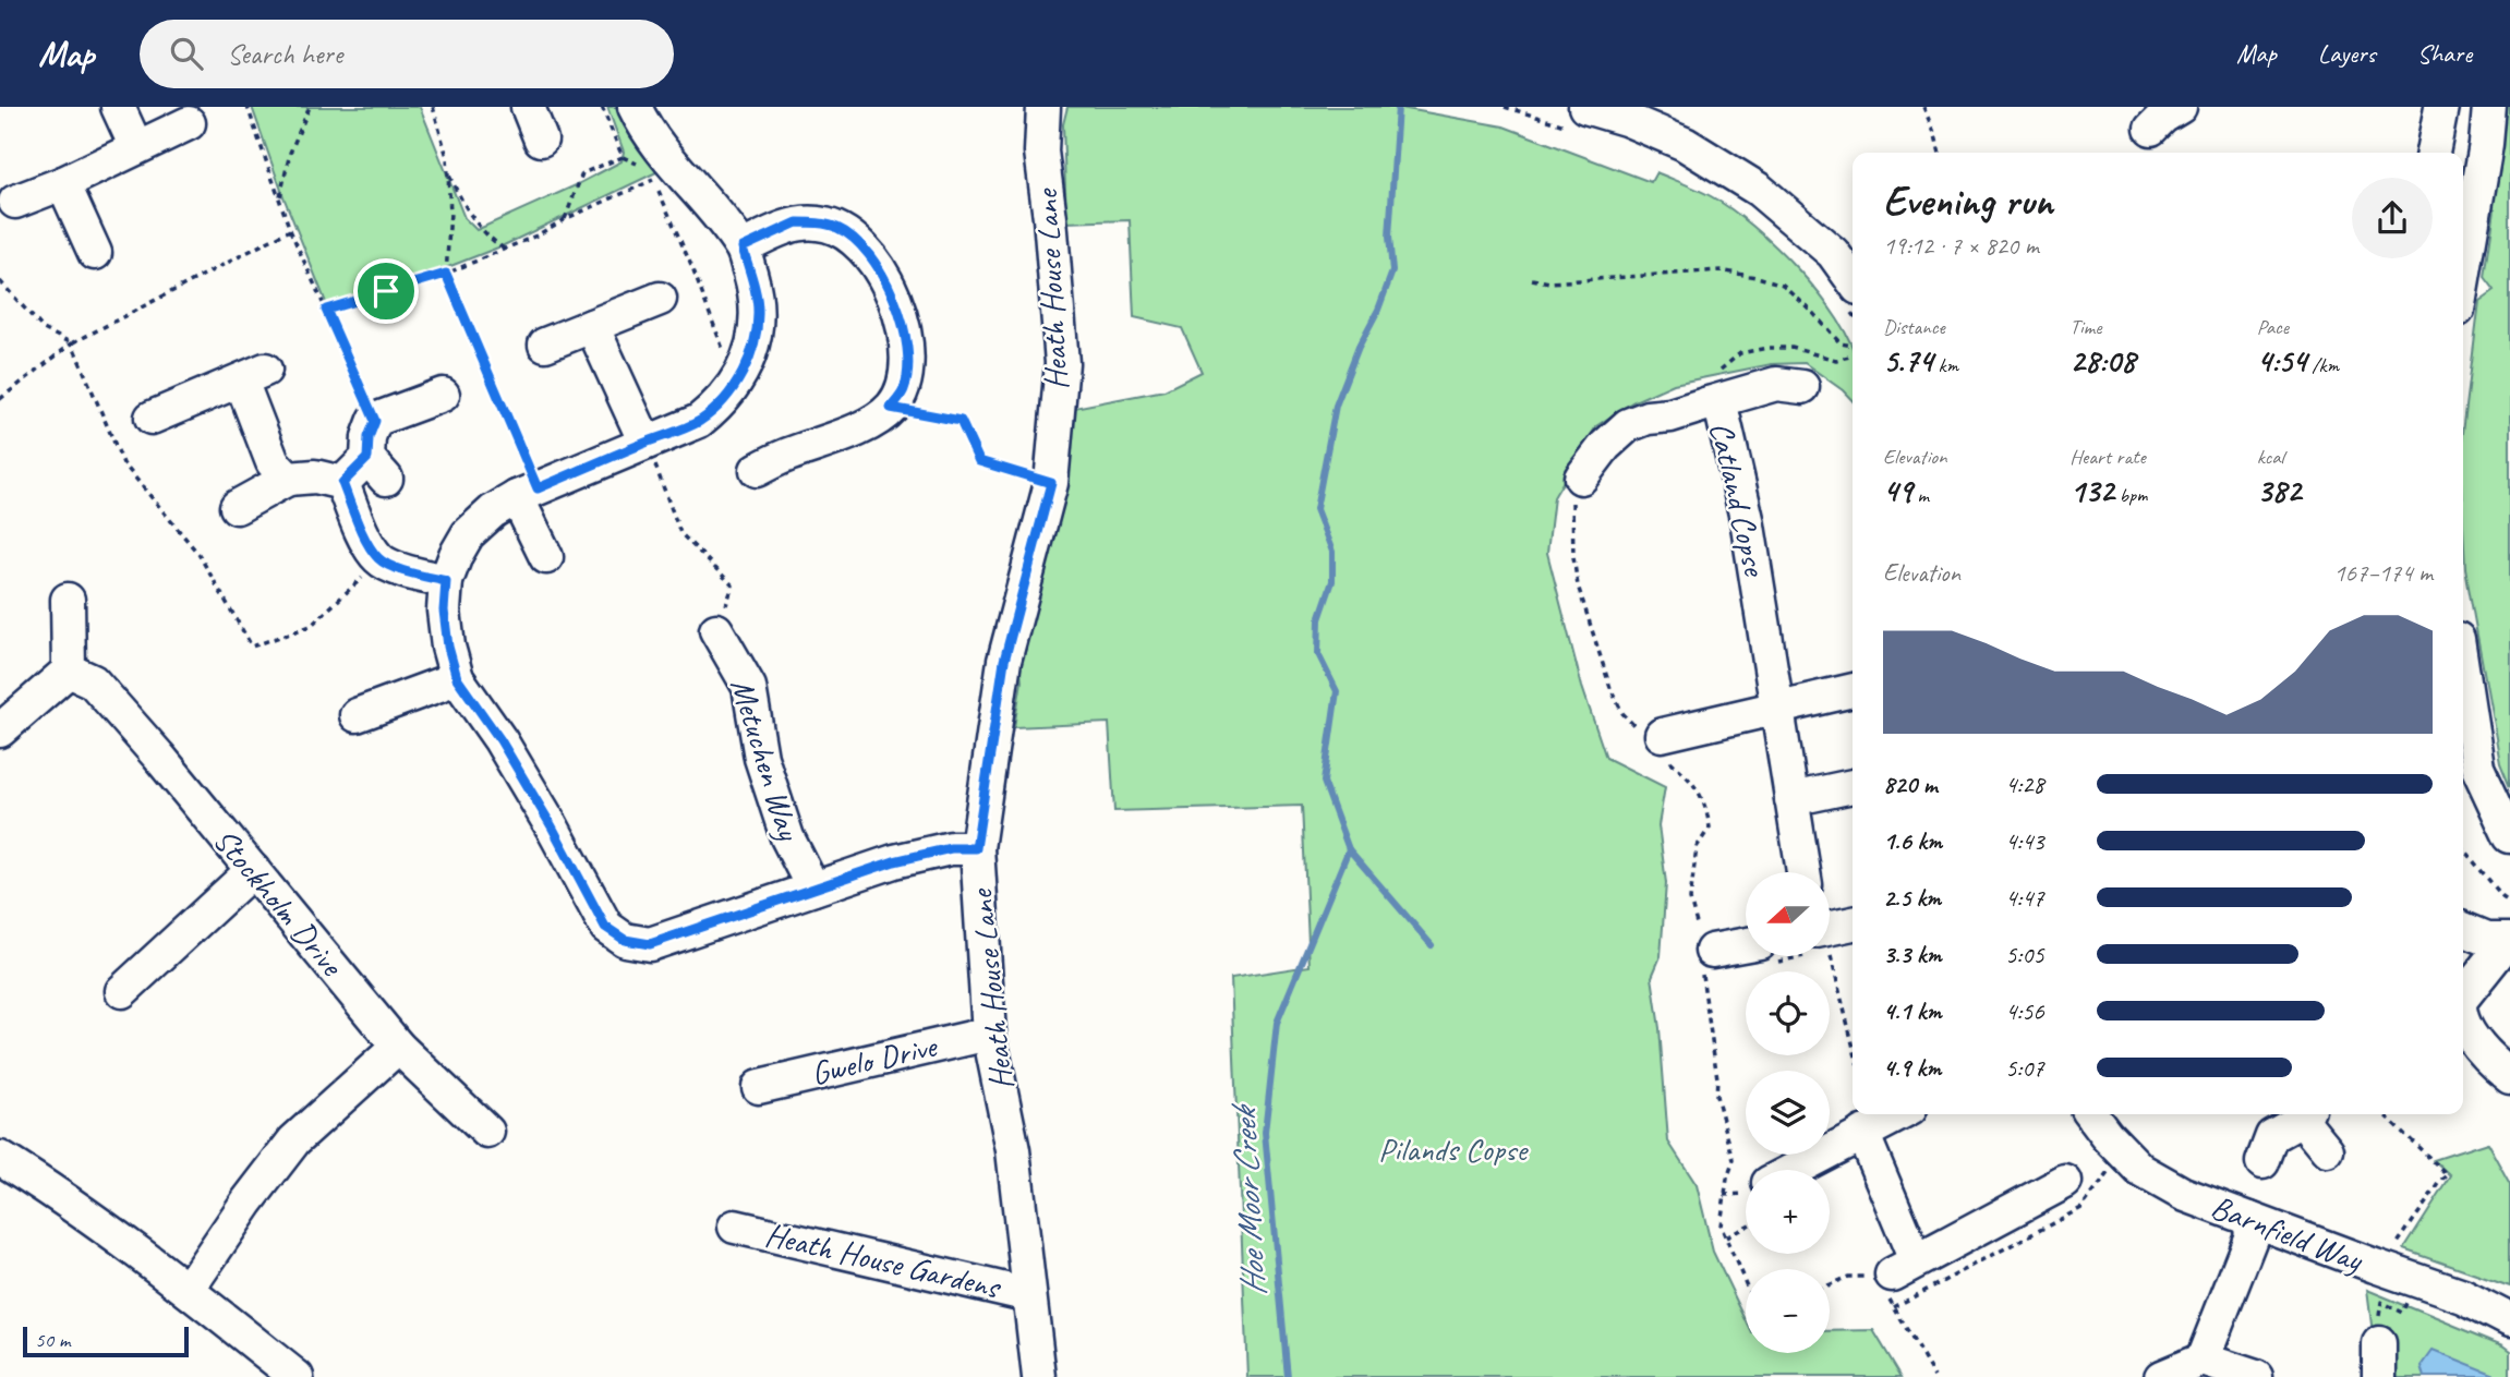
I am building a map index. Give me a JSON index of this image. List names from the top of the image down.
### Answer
{
  "streets": {
    "street": [
      "Heath House Lane",
      "Catland Copse",
      "Metuchen Way",
      "Stockholm Drive",
      "Gwelo Drive",
      "Barnfield Way",
      "Heath House Gardens"
    ]
  },
  "crossings": [
    ["Heath House Lane", "Gwelo Drive"],
    ["Heath House Lane", "Heath House Gardens"]
  ],
  "water": ["Hoe Moor Creek"],
  "parks": ["Pilands Copse"],
  "scale_bar": "50 m",
  "north": "left",
  "page": {
    "header": "Map",
    "search": "Search here",
    "nav": ["Map", "Layers", "Share"],
    "heading": ["Evening run", "19:12 · 7 × 820 m"],
    "stats": [
      ["Distance", "5.74 km"],
      ["Time", "28:08"],
      ["Pace", "4:54 /km"],
      ["Elevation", "49 m"],
      ["Heart rate", "132 bpm"],
      ["kcal", "382"]
    ],
    "chart": ["Elevation", "167–174 m"],
    "list": [
      {
        "name": "820 m",
        "note": "4:28"
      },
      {
        "name": "1.6 km",
        "note": "4:43"
      },
      {
        "name": "2.5 km",
        "note": "4:47"
      },
      {
        "name": "3.3 km",
        "note": "5:05"
      },
      {
        "name": "4.1 km",
        "note": "4:56"
      },
      {
        "name": "4.9 km",
        "note": "5:07"
      }
    ],
    "map_buttons": ["+", "−"],
    "scale": "50 m"
  }
}
